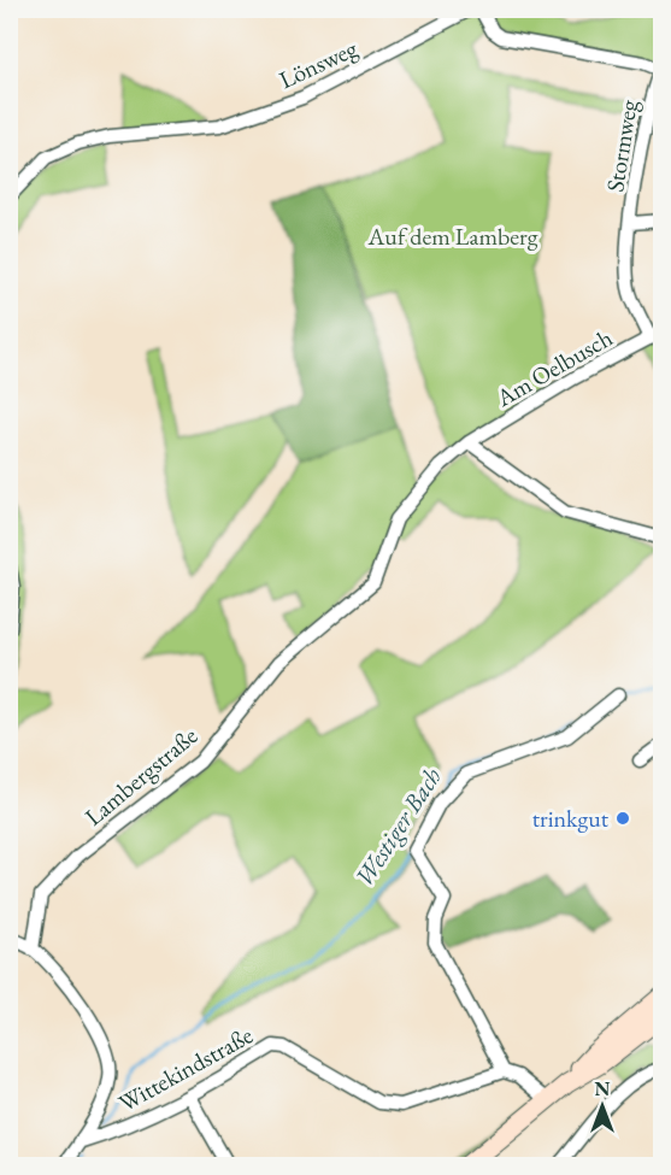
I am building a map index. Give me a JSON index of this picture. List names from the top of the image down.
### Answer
{
  "streets": {
    "street": [
      "Lönsweg",
      "Stormweg",
      "Am Oelbusch",
      "Lambergstraße",
      "Wittekindstraße"
    ]
  },
  "crossings": [
    ["Stormweg", "Am Oelbusch"],
    ["Am Oelbusch", "Lambergstraße"]
  ],
  "water": ["Westiger Bach"],
  "parks": ["Auf dem Lamberg"],
  "places": ["trinkgut"],
  "north": "top"
}
